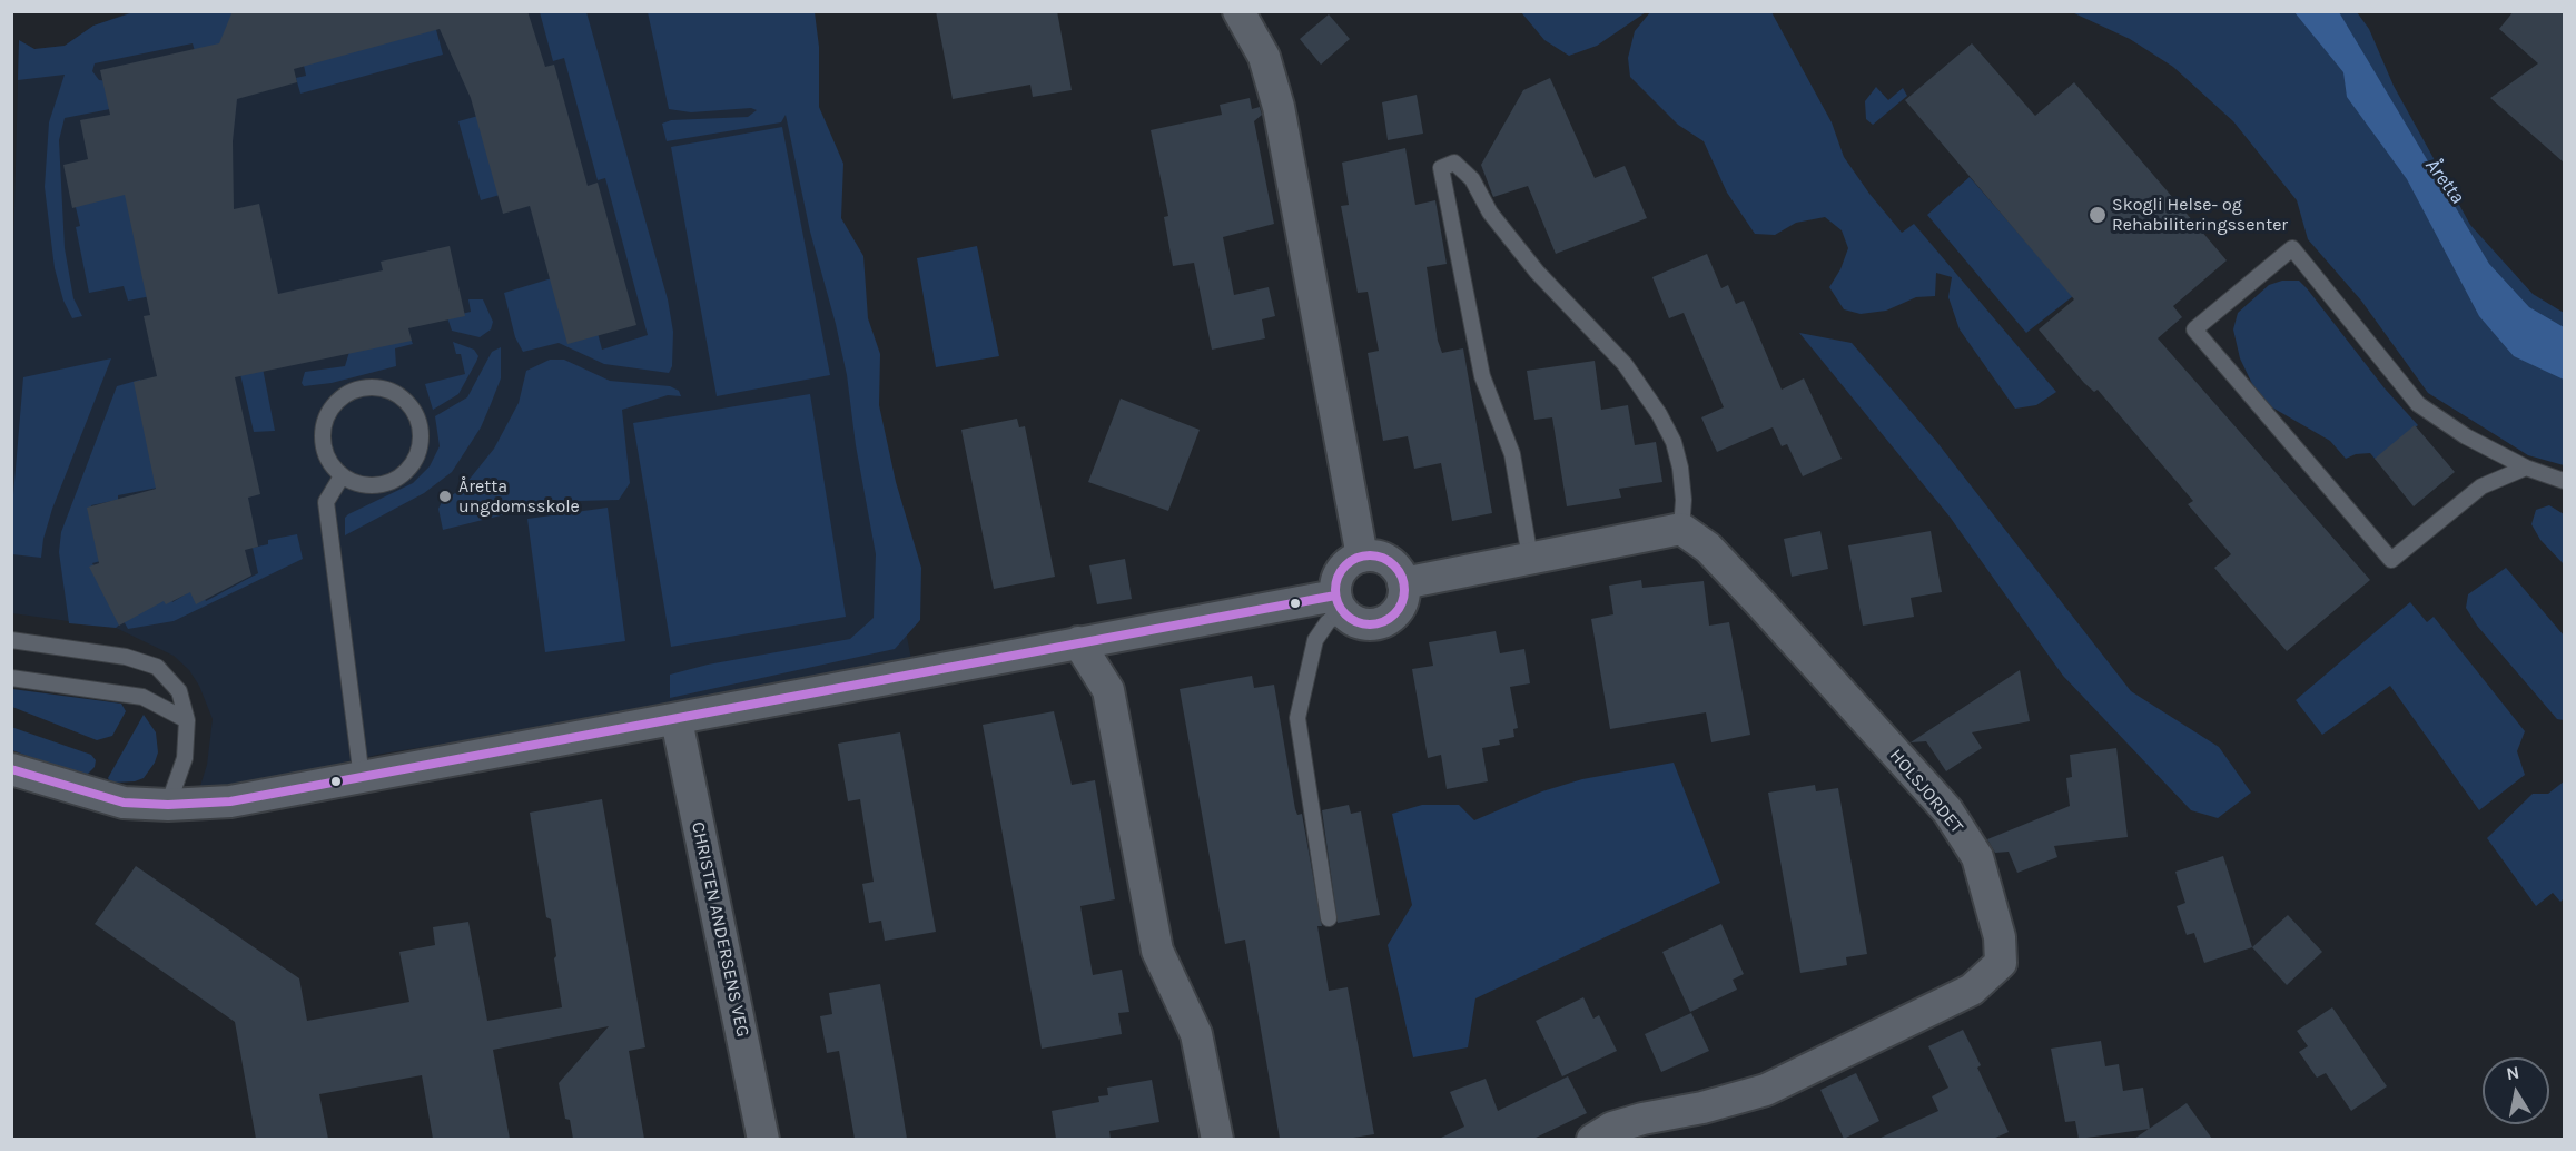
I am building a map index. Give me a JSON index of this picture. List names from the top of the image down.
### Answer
{
  "streets": {
    "street": ["HOLSJORDET", "CHRISTEN ANDERSENS VEG"]
  },
  "water": ["Åretta"],
  "places": ["Skogli Helse- og Rehabiliteringssenter", "Åretta ungdomsskole"],
  "north": "top"
}
